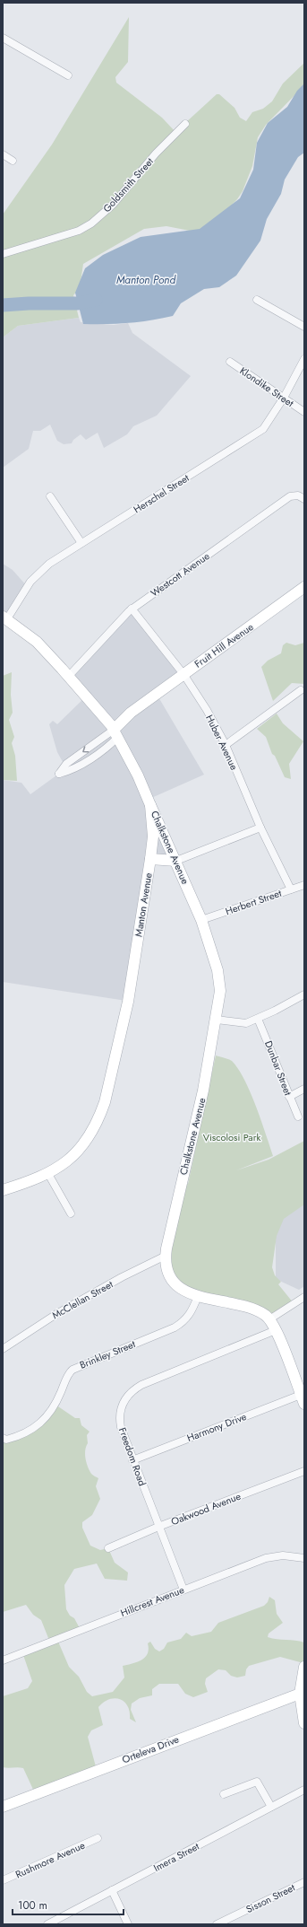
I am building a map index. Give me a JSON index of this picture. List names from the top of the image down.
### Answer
{
  "streets": {
    "main road": [
      "Fruit Hill Avenue",
      "Chalkstone Avenue",
      "Manton Avenue",
      "Orteleva Drive"
    ],
    "street": [
      "Goldsmith Street",
      "Klondike Street",
      "Herschel Street",
      "Westcott Avenue",
      "Huber Avenue",
      "Herbert Street",
      "Dunbar Street",
      "McClellan Street",
      "Brinkley Street",
      "Harmony Drive",
      "Freedom Road",
      "Oakwood Avenue",
      "Hillcrest Avenue",
      "Imera Street",
      "Rushmore Avenue",
      "Sisson Street"
    ]
  },
  "crossings": [
    ["Klondike Street", "Herschel Street"],
    ["Herschel Street", "Manton Avenue"],
    ["Westcott Avenue", "Huber Avenue"],
    ["Westcott Avenue", "Manton Avenue"],
    ["Fruit Hill Avenue", "Huber Avenue"],
    ["Fruit Hill Avenue", "Manton Avenue"],
    ["Huber Avenue", "Herbert Street"],
    ["Chalkstone Avenue", "Herbert Street"],
    ["Chalkstone Avenue", "Manton Avenue"],
    ["Chalkstone Avenue", "McClellan Street"],
    ["Chalkstone Avenue", "Brinkley Street"],
    ["Chalkstone Avenue", "Harmony Drive"],
    ["Chalkstone Avenue", "Freedom Road"],
    ["Harmony Drive", "Freedom Road"],
    ["Freedom Road", "Oakwood Avenue"],
    ["Freedom Road", "Hillcrest Avenue"]
  ],
  "water": ["Manton Pond"],
  "parks": ["Viscolosi Park"],
  "scale_bar": "100 m"
}
